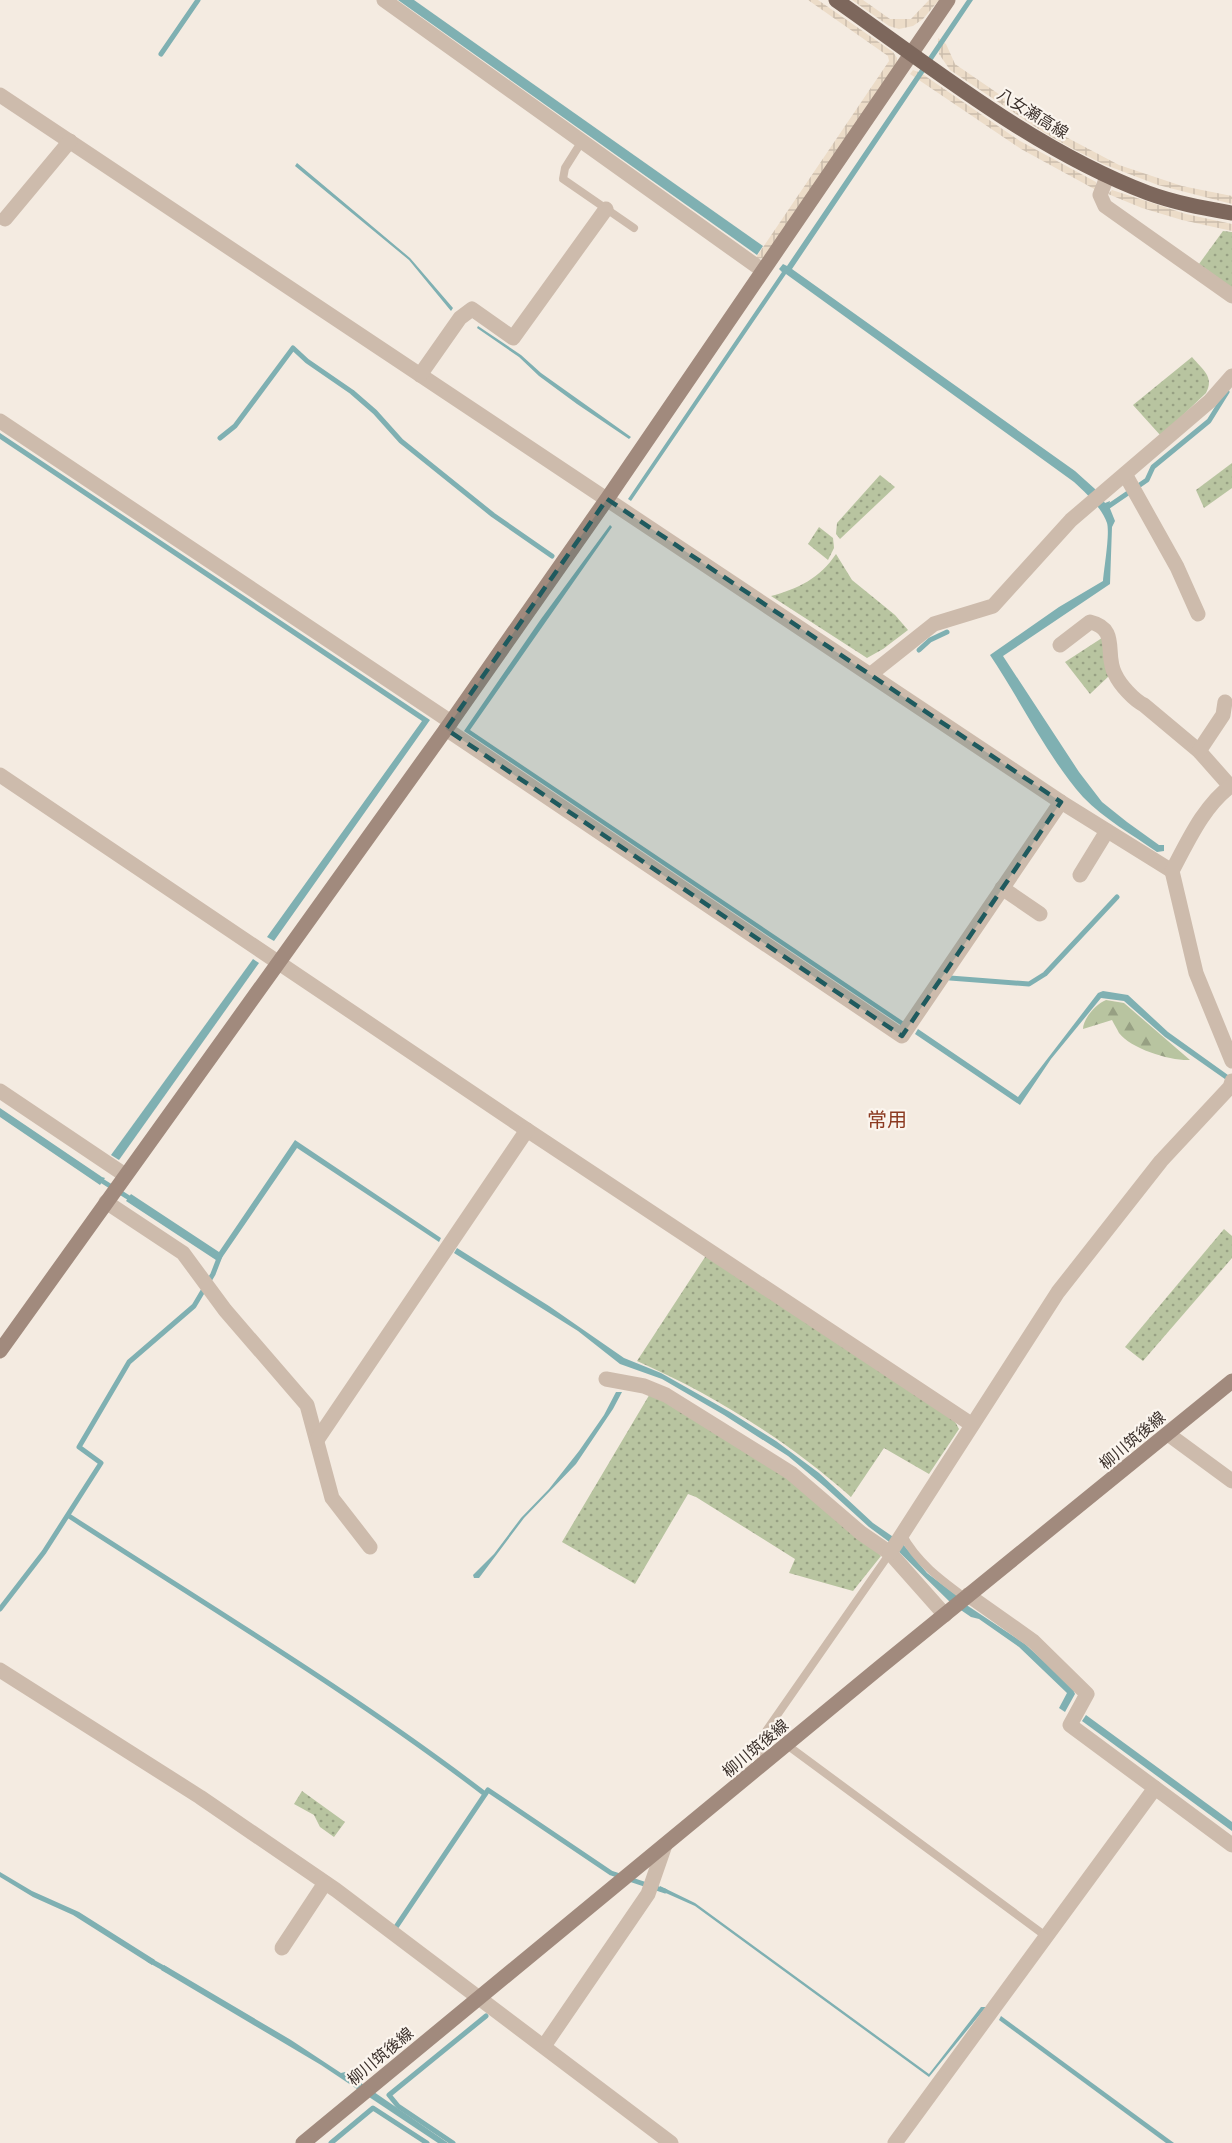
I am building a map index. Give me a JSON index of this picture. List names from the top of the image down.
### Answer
{
  "streets": {
    "main road": ["八女瀬高線"],
    "street": ["柳川筑後線"]
  },
  "districts": ["常用"]
}
